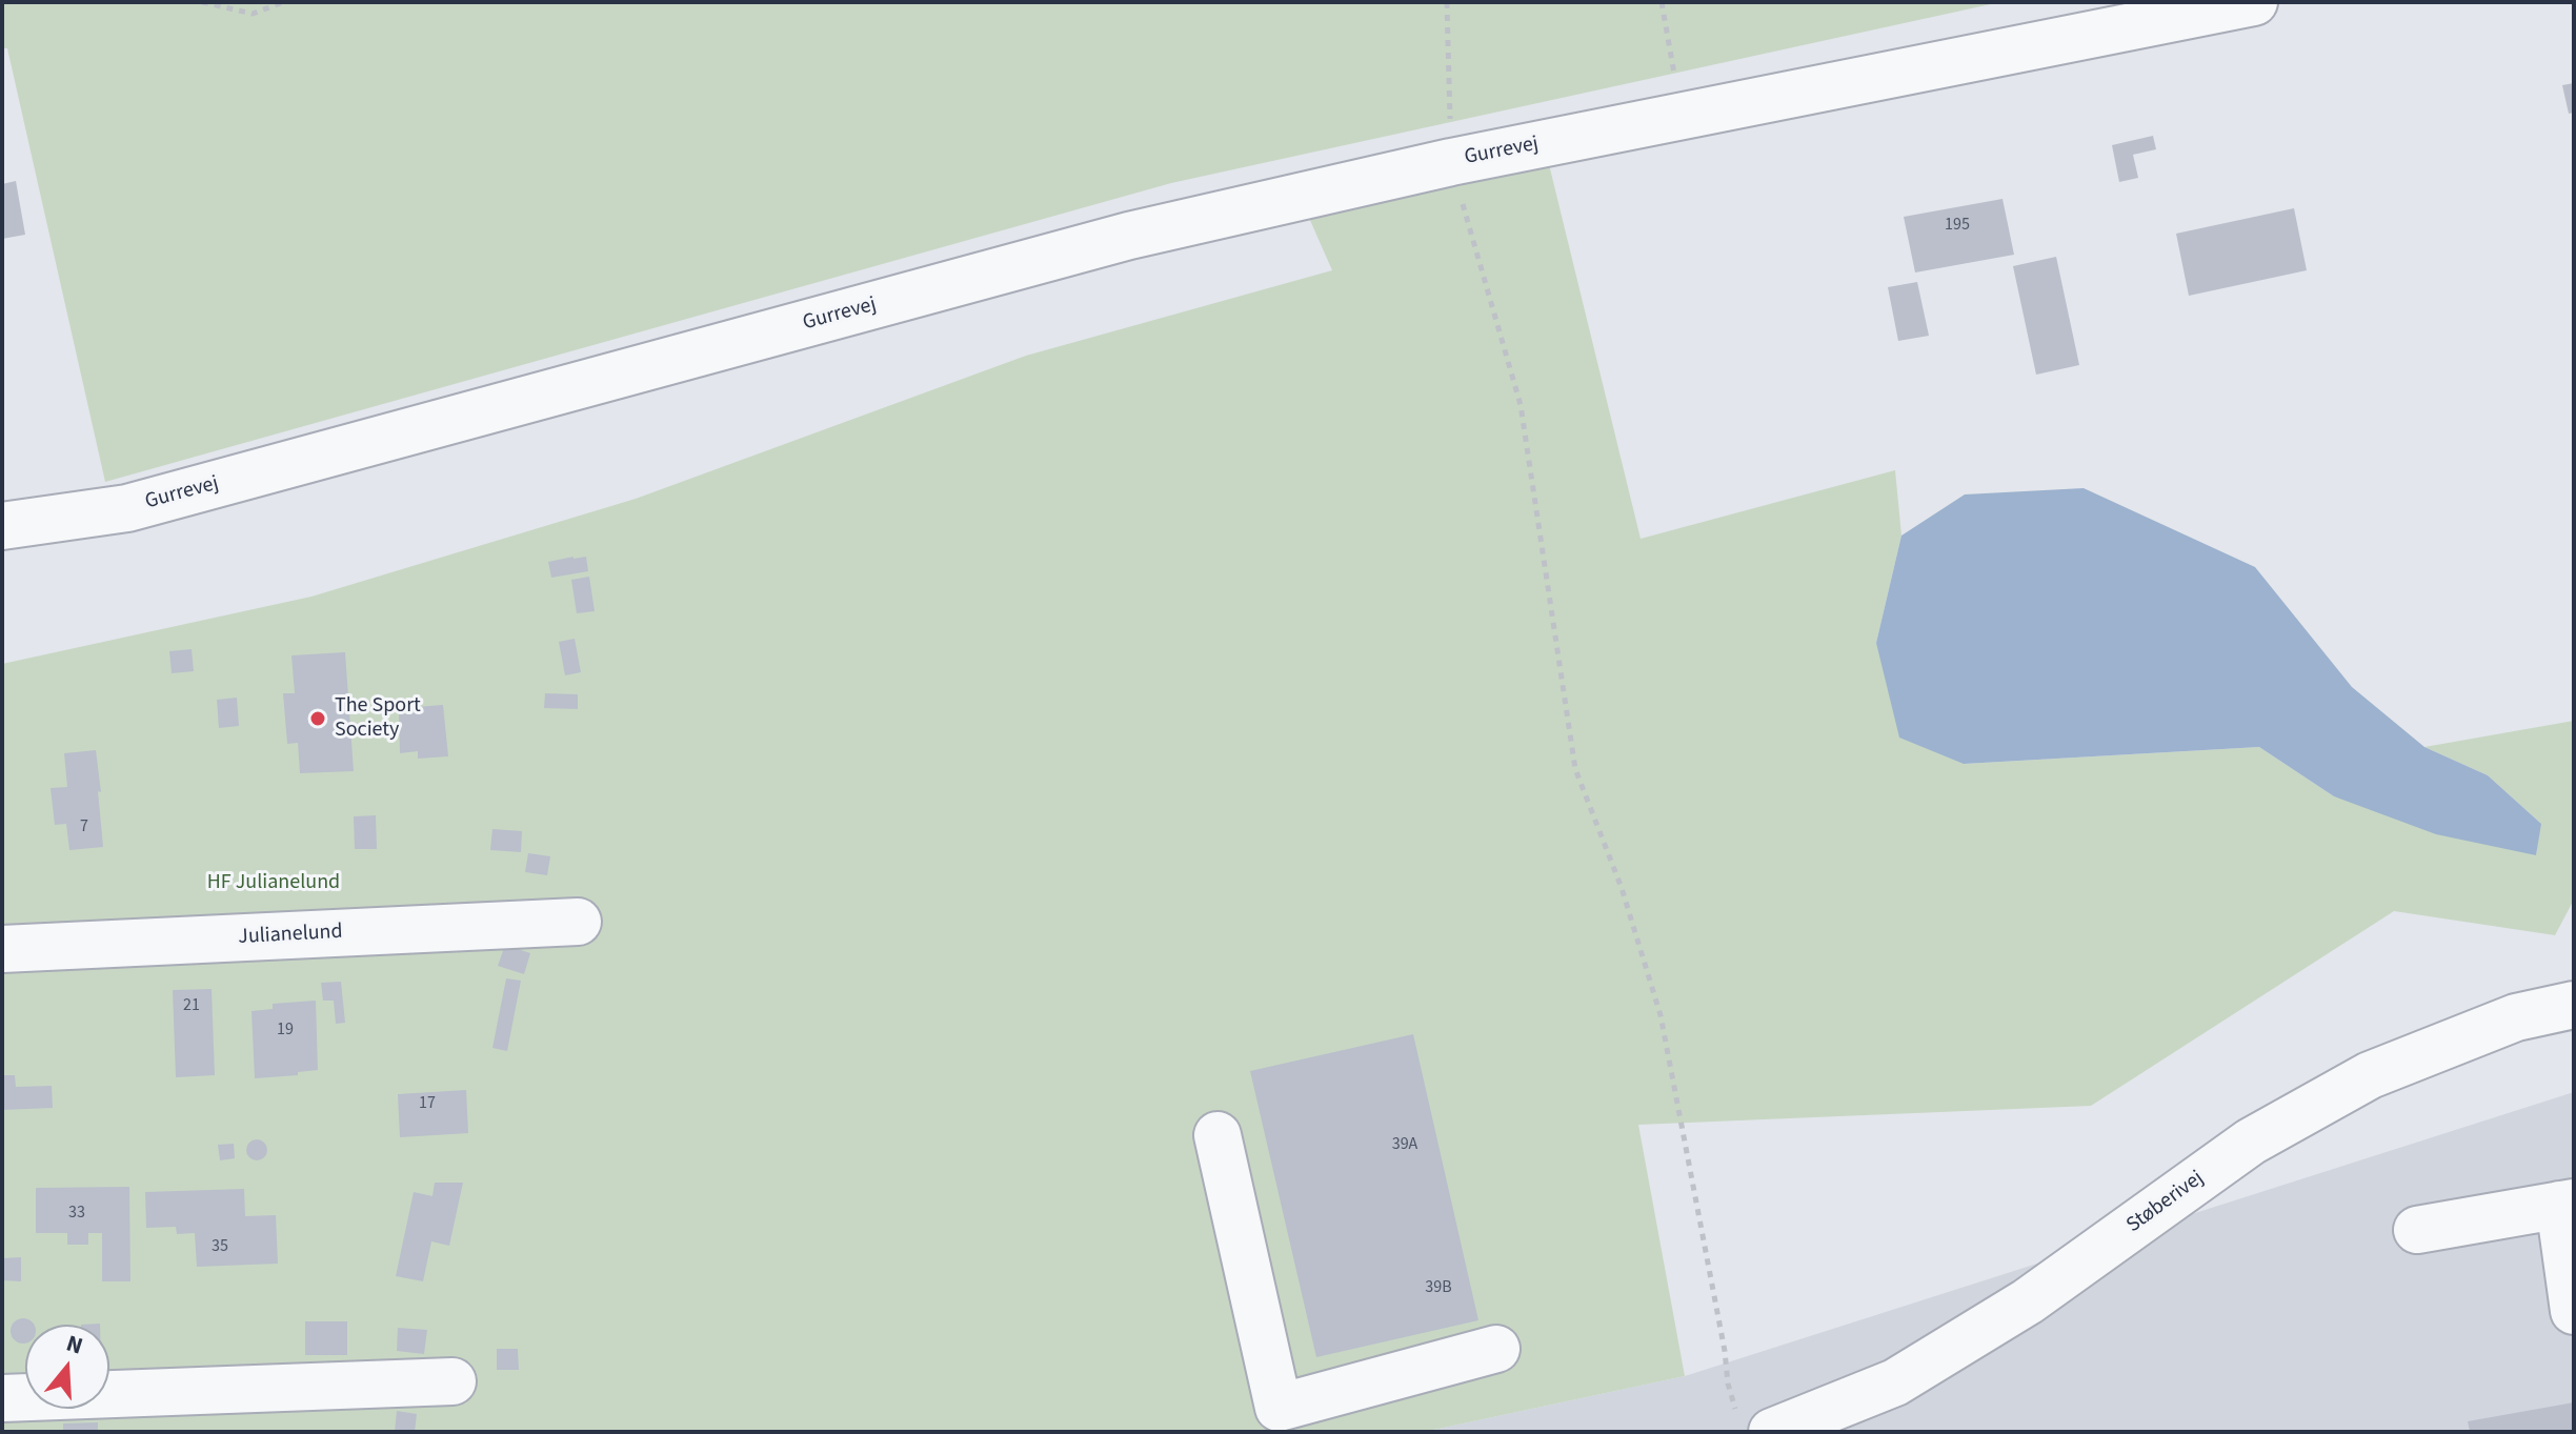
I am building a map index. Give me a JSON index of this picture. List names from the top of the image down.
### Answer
{
  "streets": {
    "street": ["Gurrevej", "Julianelund", "Støberivej"]
  },
  "parks": ["HF Julianelund"],
  "places": ["The Sport Society"],
  "house_numbers": [
    "195",
    "7",
    "21",
    "19",
    "17",
    "39A",
    "33",
    "35",
    "39B"
  ],
  "north": "top"
}
